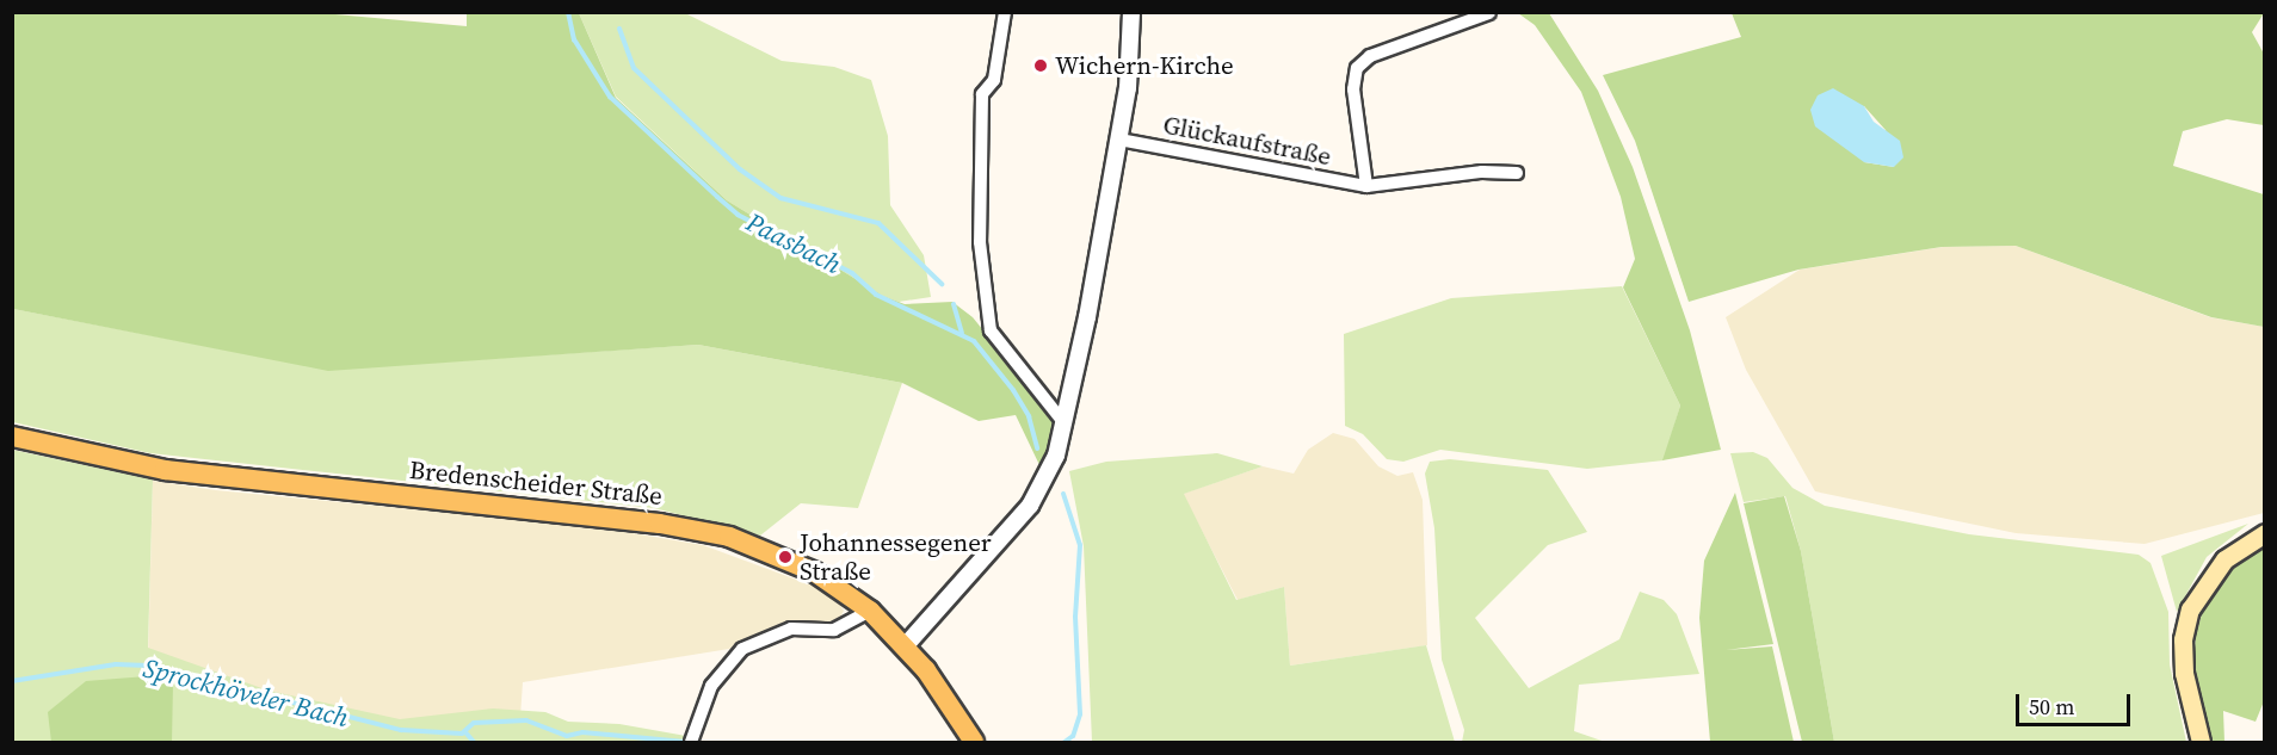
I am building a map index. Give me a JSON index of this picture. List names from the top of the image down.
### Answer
{
  "streets": {
    "main road": ["Bredenscheider Straße"],
    "street": ["Glückaufstraße"]
  },
  "water": ["Paasbach", "Sprockhöveler Bach"],
  "places": ["Wichern-Kirche", "Johannessegener Straße"],
  "scale_bar": "50 m"
}
